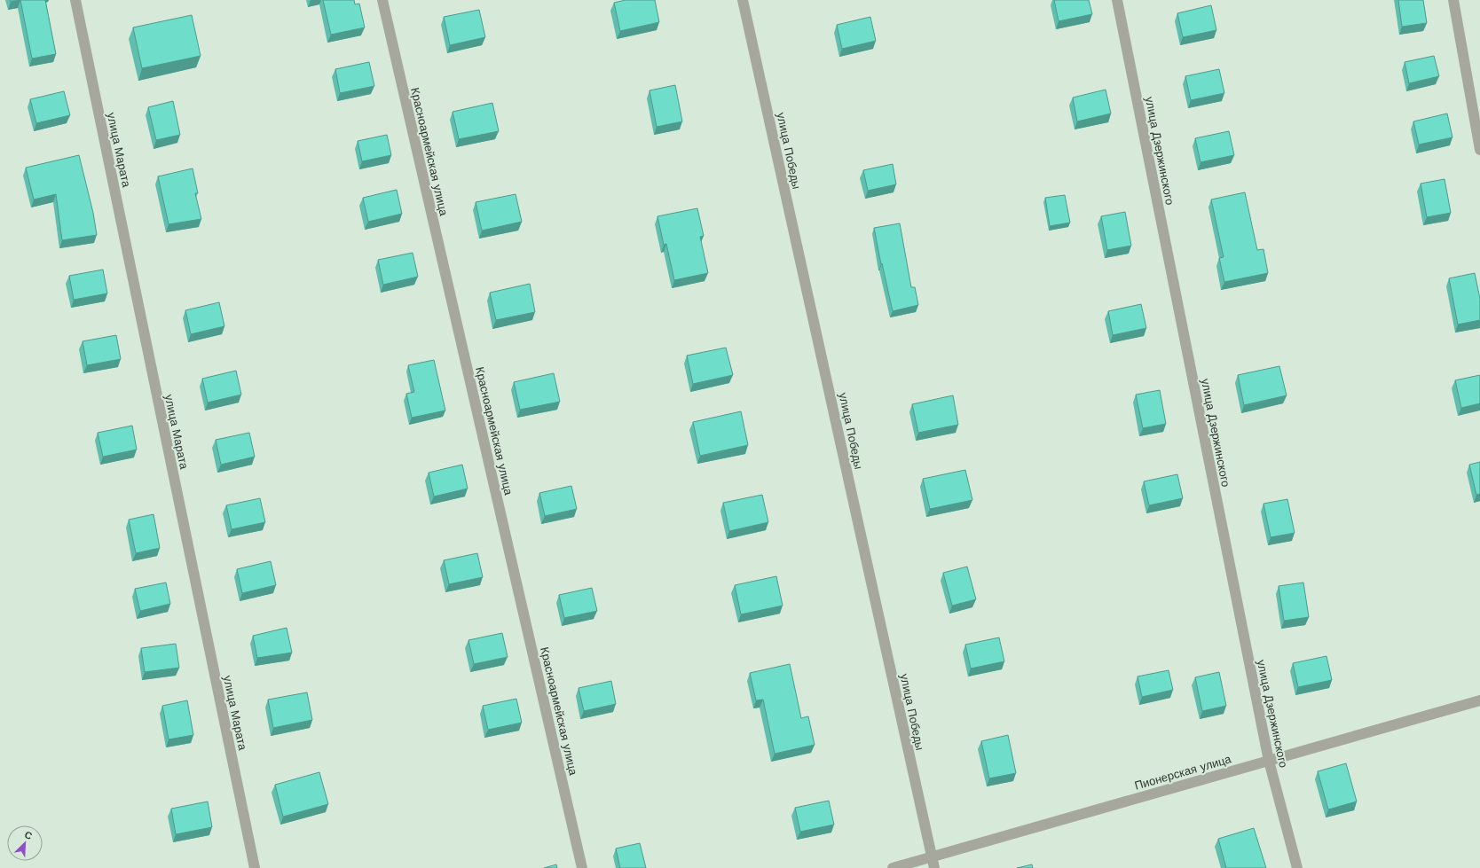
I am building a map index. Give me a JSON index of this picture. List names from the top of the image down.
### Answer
{
  "streets": {
    "street": [
      "улица Марата",
      "улица Победы",
      "улица Дзержинского",
      "Красноармейская улица",
      "Пионерская улица"
    ]
  },
  "crossings": [
    ["улица Победы", "Пионерская улица"],
    ["улица Дзержинского", "Пионерская улица"]
  ],
  "north": "top right"
}
